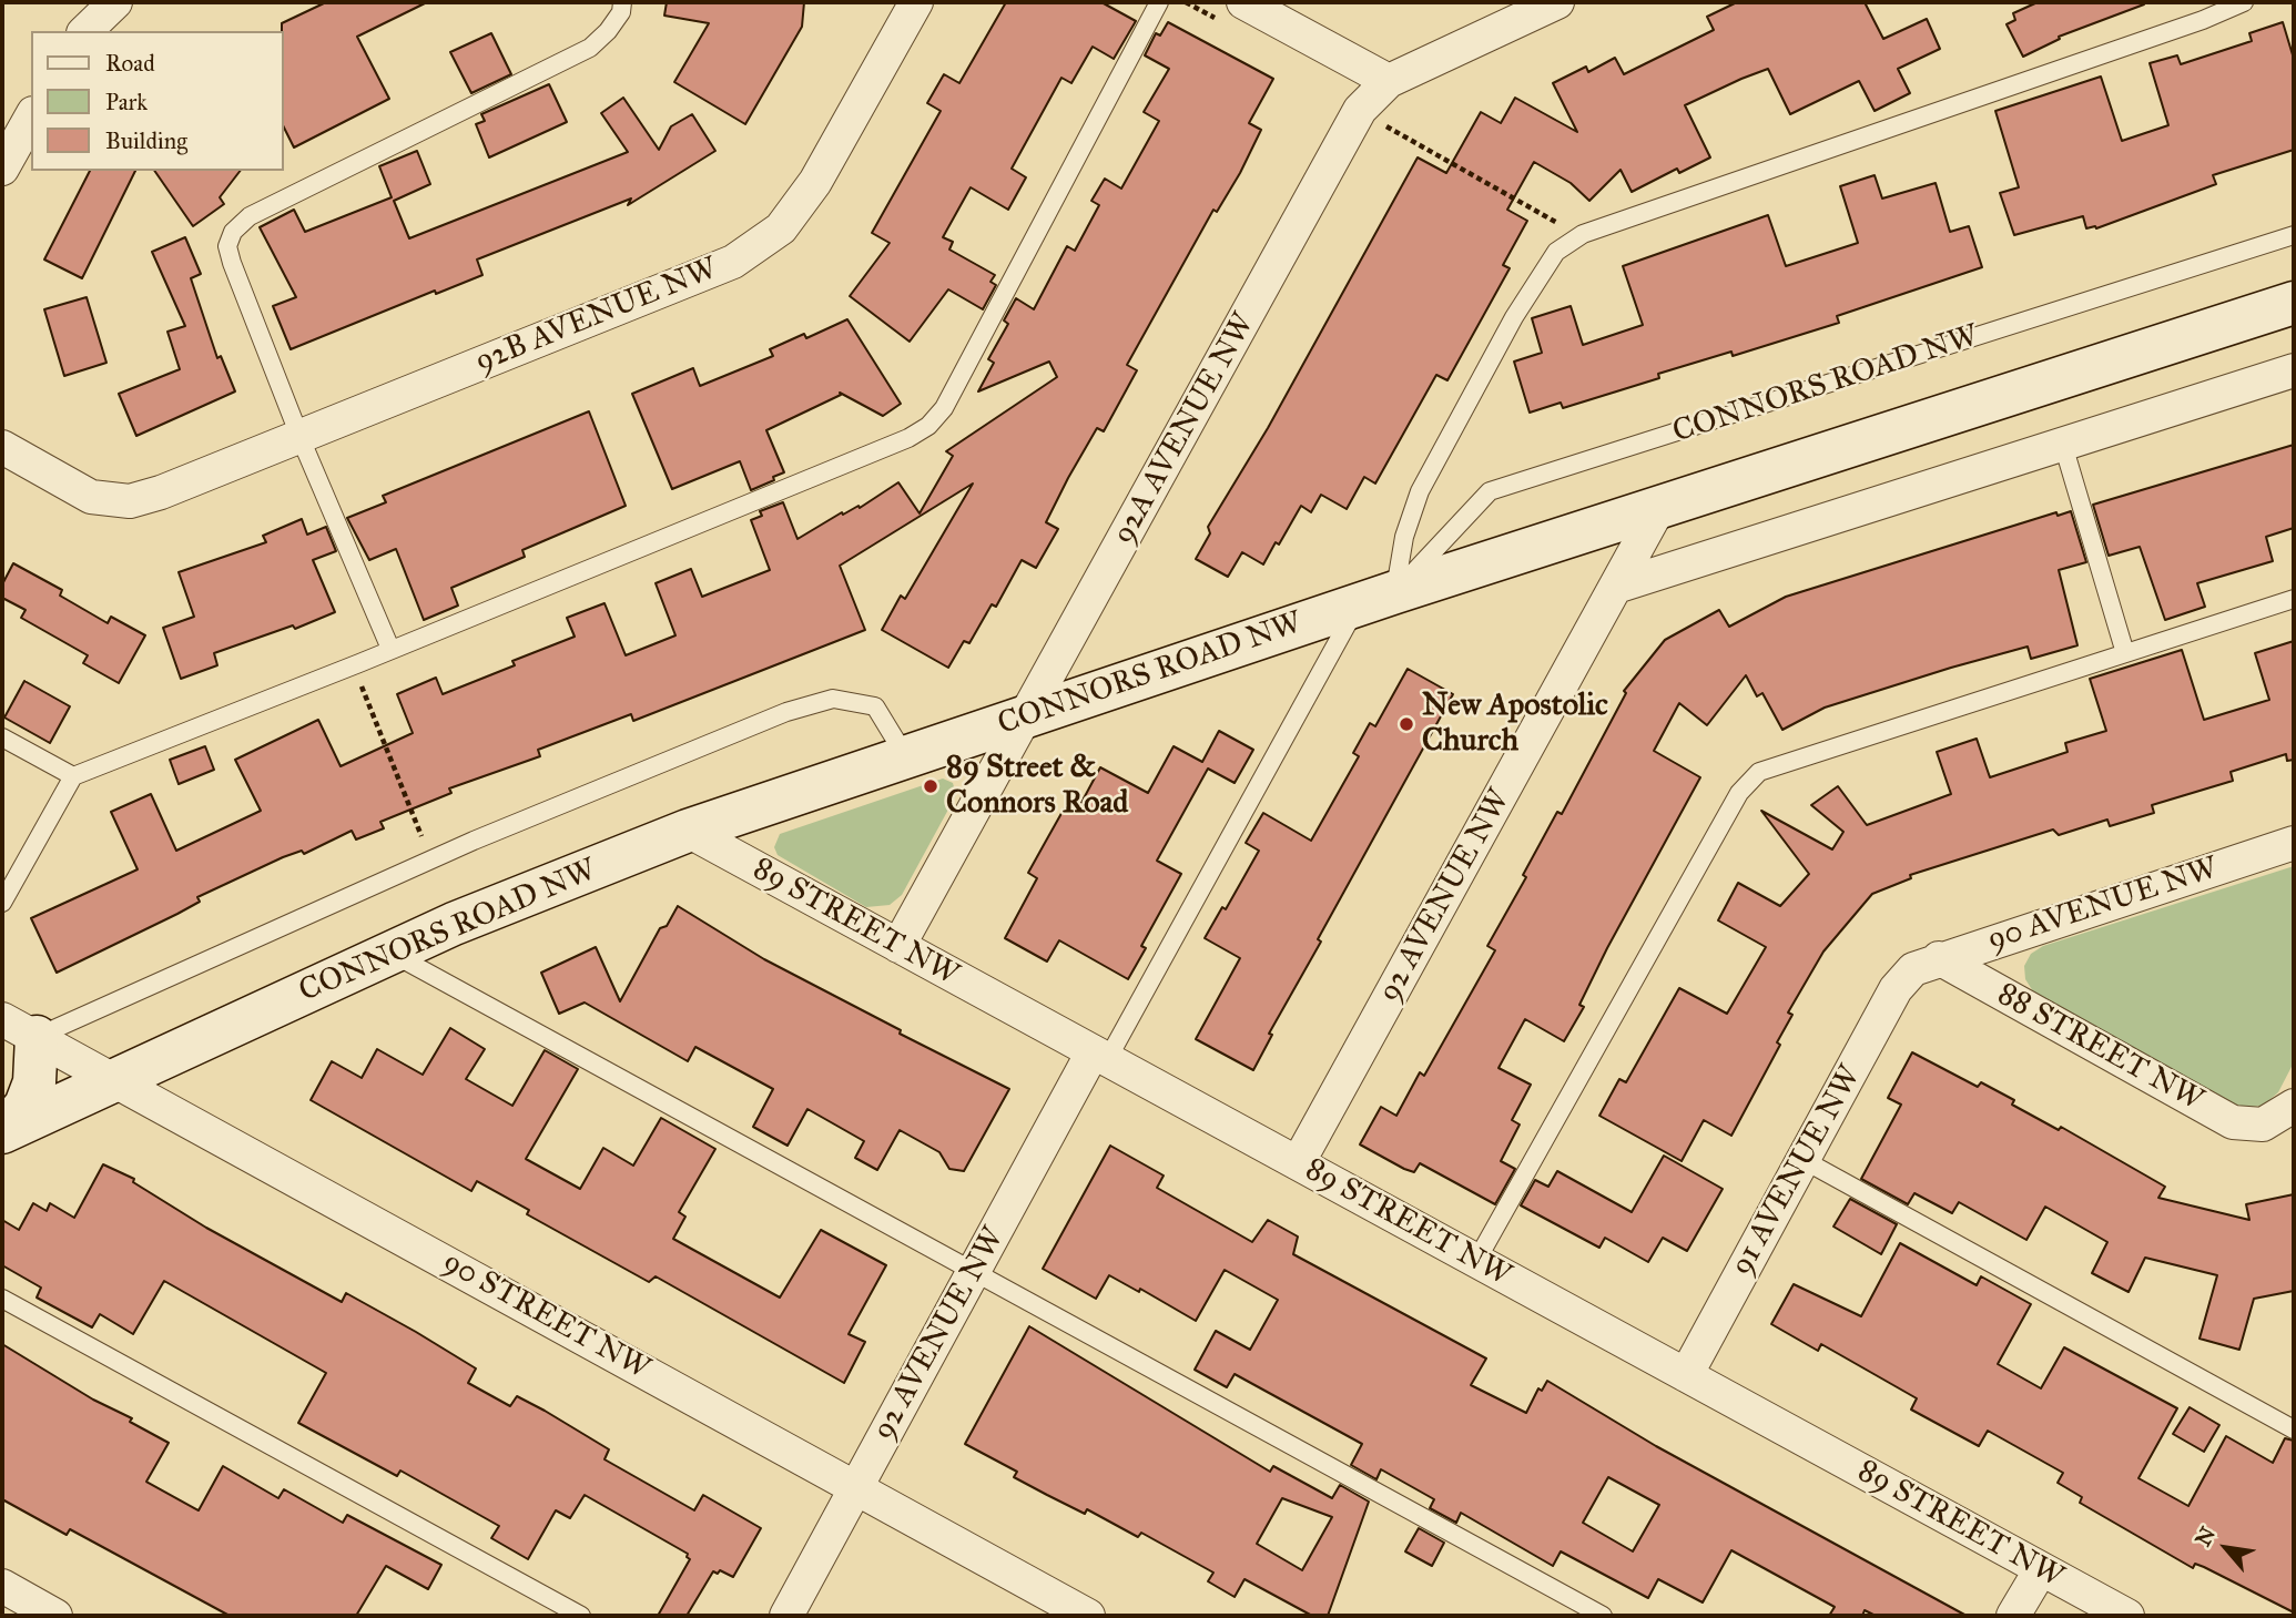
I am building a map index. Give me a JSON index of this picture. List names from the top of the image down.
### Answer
{
  "streets": {
    "main road": ["CONNORS ROAD NW"],
    "street": [
      "92B AVENUE NW",
      "92A AVENUE NW",
      "92 AVENUE NW",
      "90 AVENUE NW",
      "89 STREET NW",
      "88 STREET NW",
      "91 AVENUE NW",
      "90 STREET NW"
    ]
  },
  "crossings": [
    ["CONNORS ROAD NW", "92A AVENUE NW"],
    ["CONNORS ROAD NW", "92 AVENUE NW"],
    ["CONNORS ROAD NW", "89 STREET NW"],
    ["CONNORS ROAD NW", "90 STREET NW"],
    ["92A AVENUE NW", "89 STREET NW"],
    ["92 AVENUE NW", "89 STREET NW"],
    ["92 AVENUE NW", "90 STREET NW"],
    ["90 AVENUE NW", "88 STREET NW"],
    ["90 AVENUE NW", "91 AVENUE NW"],
    ["89 STREET NW", "91 AVENUE NW"],
    ["88 STREET NW", "91 AVENUE NW"]
  ],
  "places": ["New Apostolic Church", "89 Street & Connors Road"],
  "legend": ["Road", "Park", "Building"],
  "north": "top left"
}
